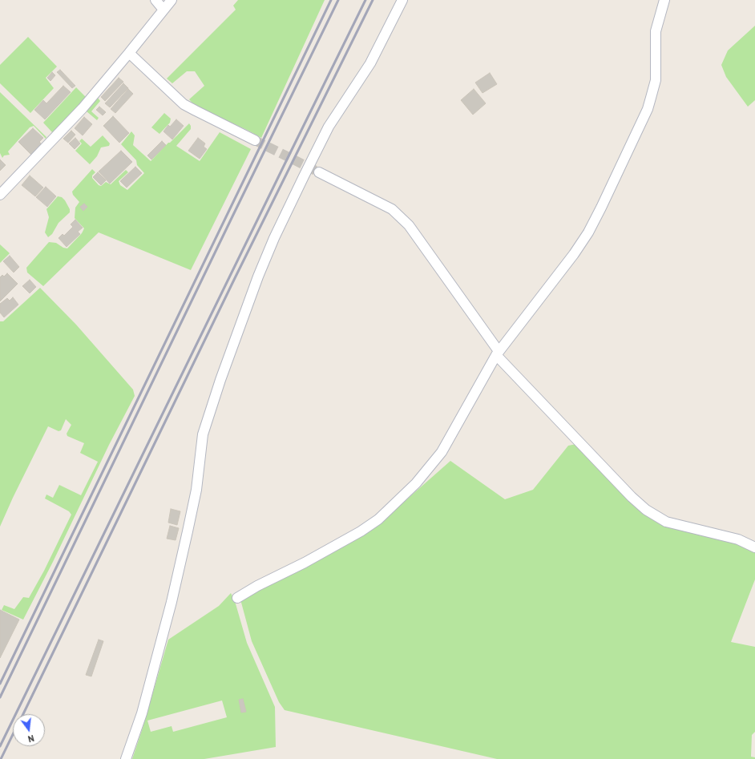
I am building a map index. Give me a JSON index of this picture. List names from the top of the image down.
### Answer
{
  "north": "bottom"
}
